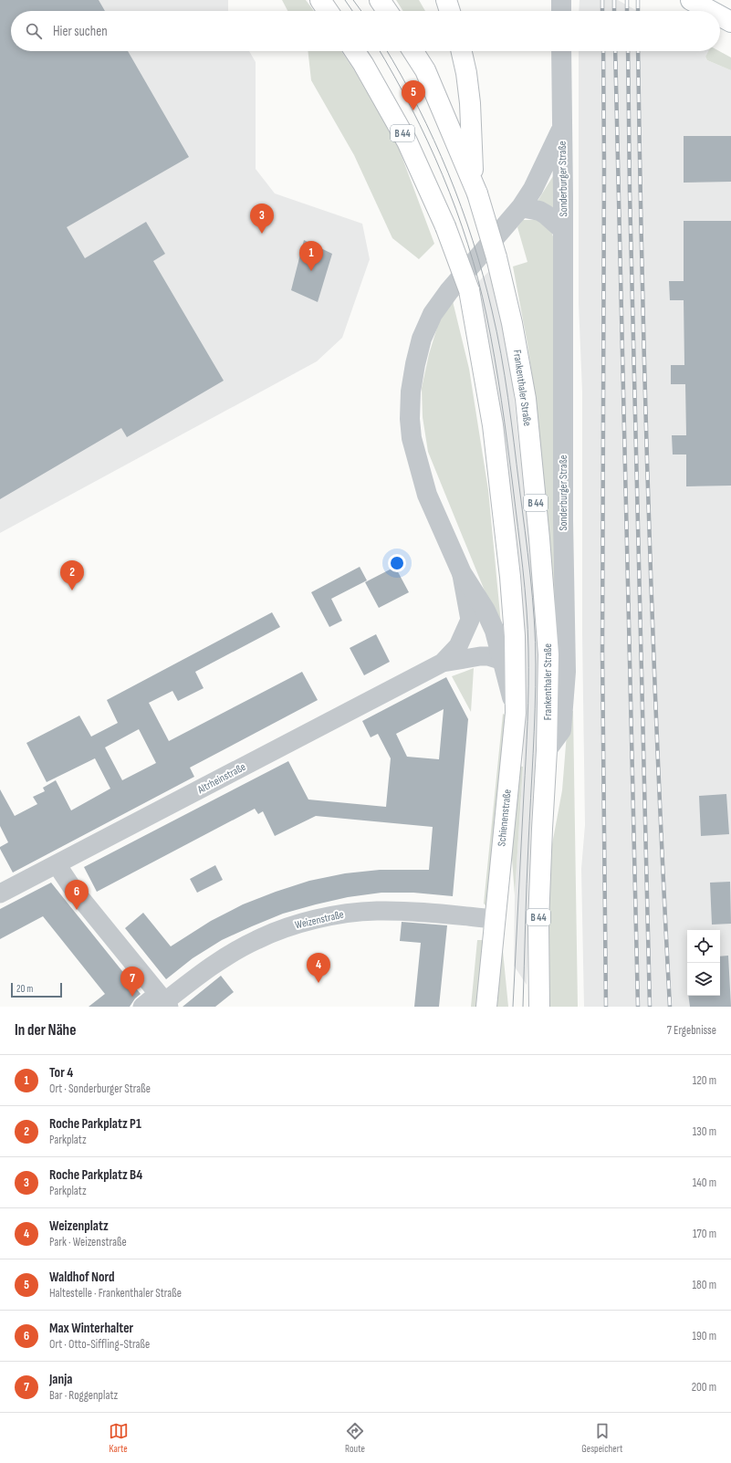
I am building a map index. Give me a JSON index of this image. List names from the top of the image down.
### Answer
{
  "streets": {
    "main road": ["B 44", "Frankenthaler Straße", "Schienenstraße"],
    "street": ["Sonderburger Straße", "Altrheinstraße", "Weizenstraße"]
  },
  "crossings": [
    ["B 44", "Sonderburger Straße"],
    ["B 44", "Frankenthaler Straße"],
    ["B 44", "Schienenstraße"],
    ["Sonderburger Straße", "Frankenthaler Straße"],
    ["Sonderburger Straße", "Altrheinstraße"],
    ["Sonderburger Straße", "Schienenstraße"],
    ["Altrheinstraße", "Schienenstraße"],
    ["Schienenstraße", "Weizenstraße"]
  ],
  "scale_bar": "20 m",
  "page": {
    "search": "Hier suchen",
    "pins": [
      "5",
      "3",
      "1",
      "2",
      "6",
      "4",
      "7"
    ],
    "scale": "20 m",
    "heading": ["In der Nähe", "7 Ergebnisse"],
    "list": [
      {
        "mark": "1",
        "name": "Tor 4",
        "note": "Ort · Sonderburger Straße",
        "value": "120 m"
      },
      {
        "mark": "2",
        "name": "Roche Parkplatz P1",
        "note": "Parkplatz",
        "value": "130 m"
      },
      {
        "mark": "3",
        "name": "Roche Parkplatz B4",
        "note": "Parkplatz",
        "value": "140 m"
      },
      {
        "mark": "4",
        "name": "Weizenplatz",
        "note": "Park · Weizenstraße",
        "value": "170 m"
      },
      {
        "mark": "5",
        "name": "Waldhof Nord",
        "note": "Haltestelle · Frankenthaler Straße",
        "value": "180 m"
      },
      {
        "mark": "6",
        "name": "Max Winterhalter",
        "note": "Ort · Otto-Siffling-Straße",
        "value": "190 m"
      },
      {
        "mark": "7",
        "name": "Janja",
        "note": "Bar · Roggenplatz",
        "value": "200 m"
      }
    ],
    "nav": ["Karte", "Route", "Gespeichert"]
  }
}
